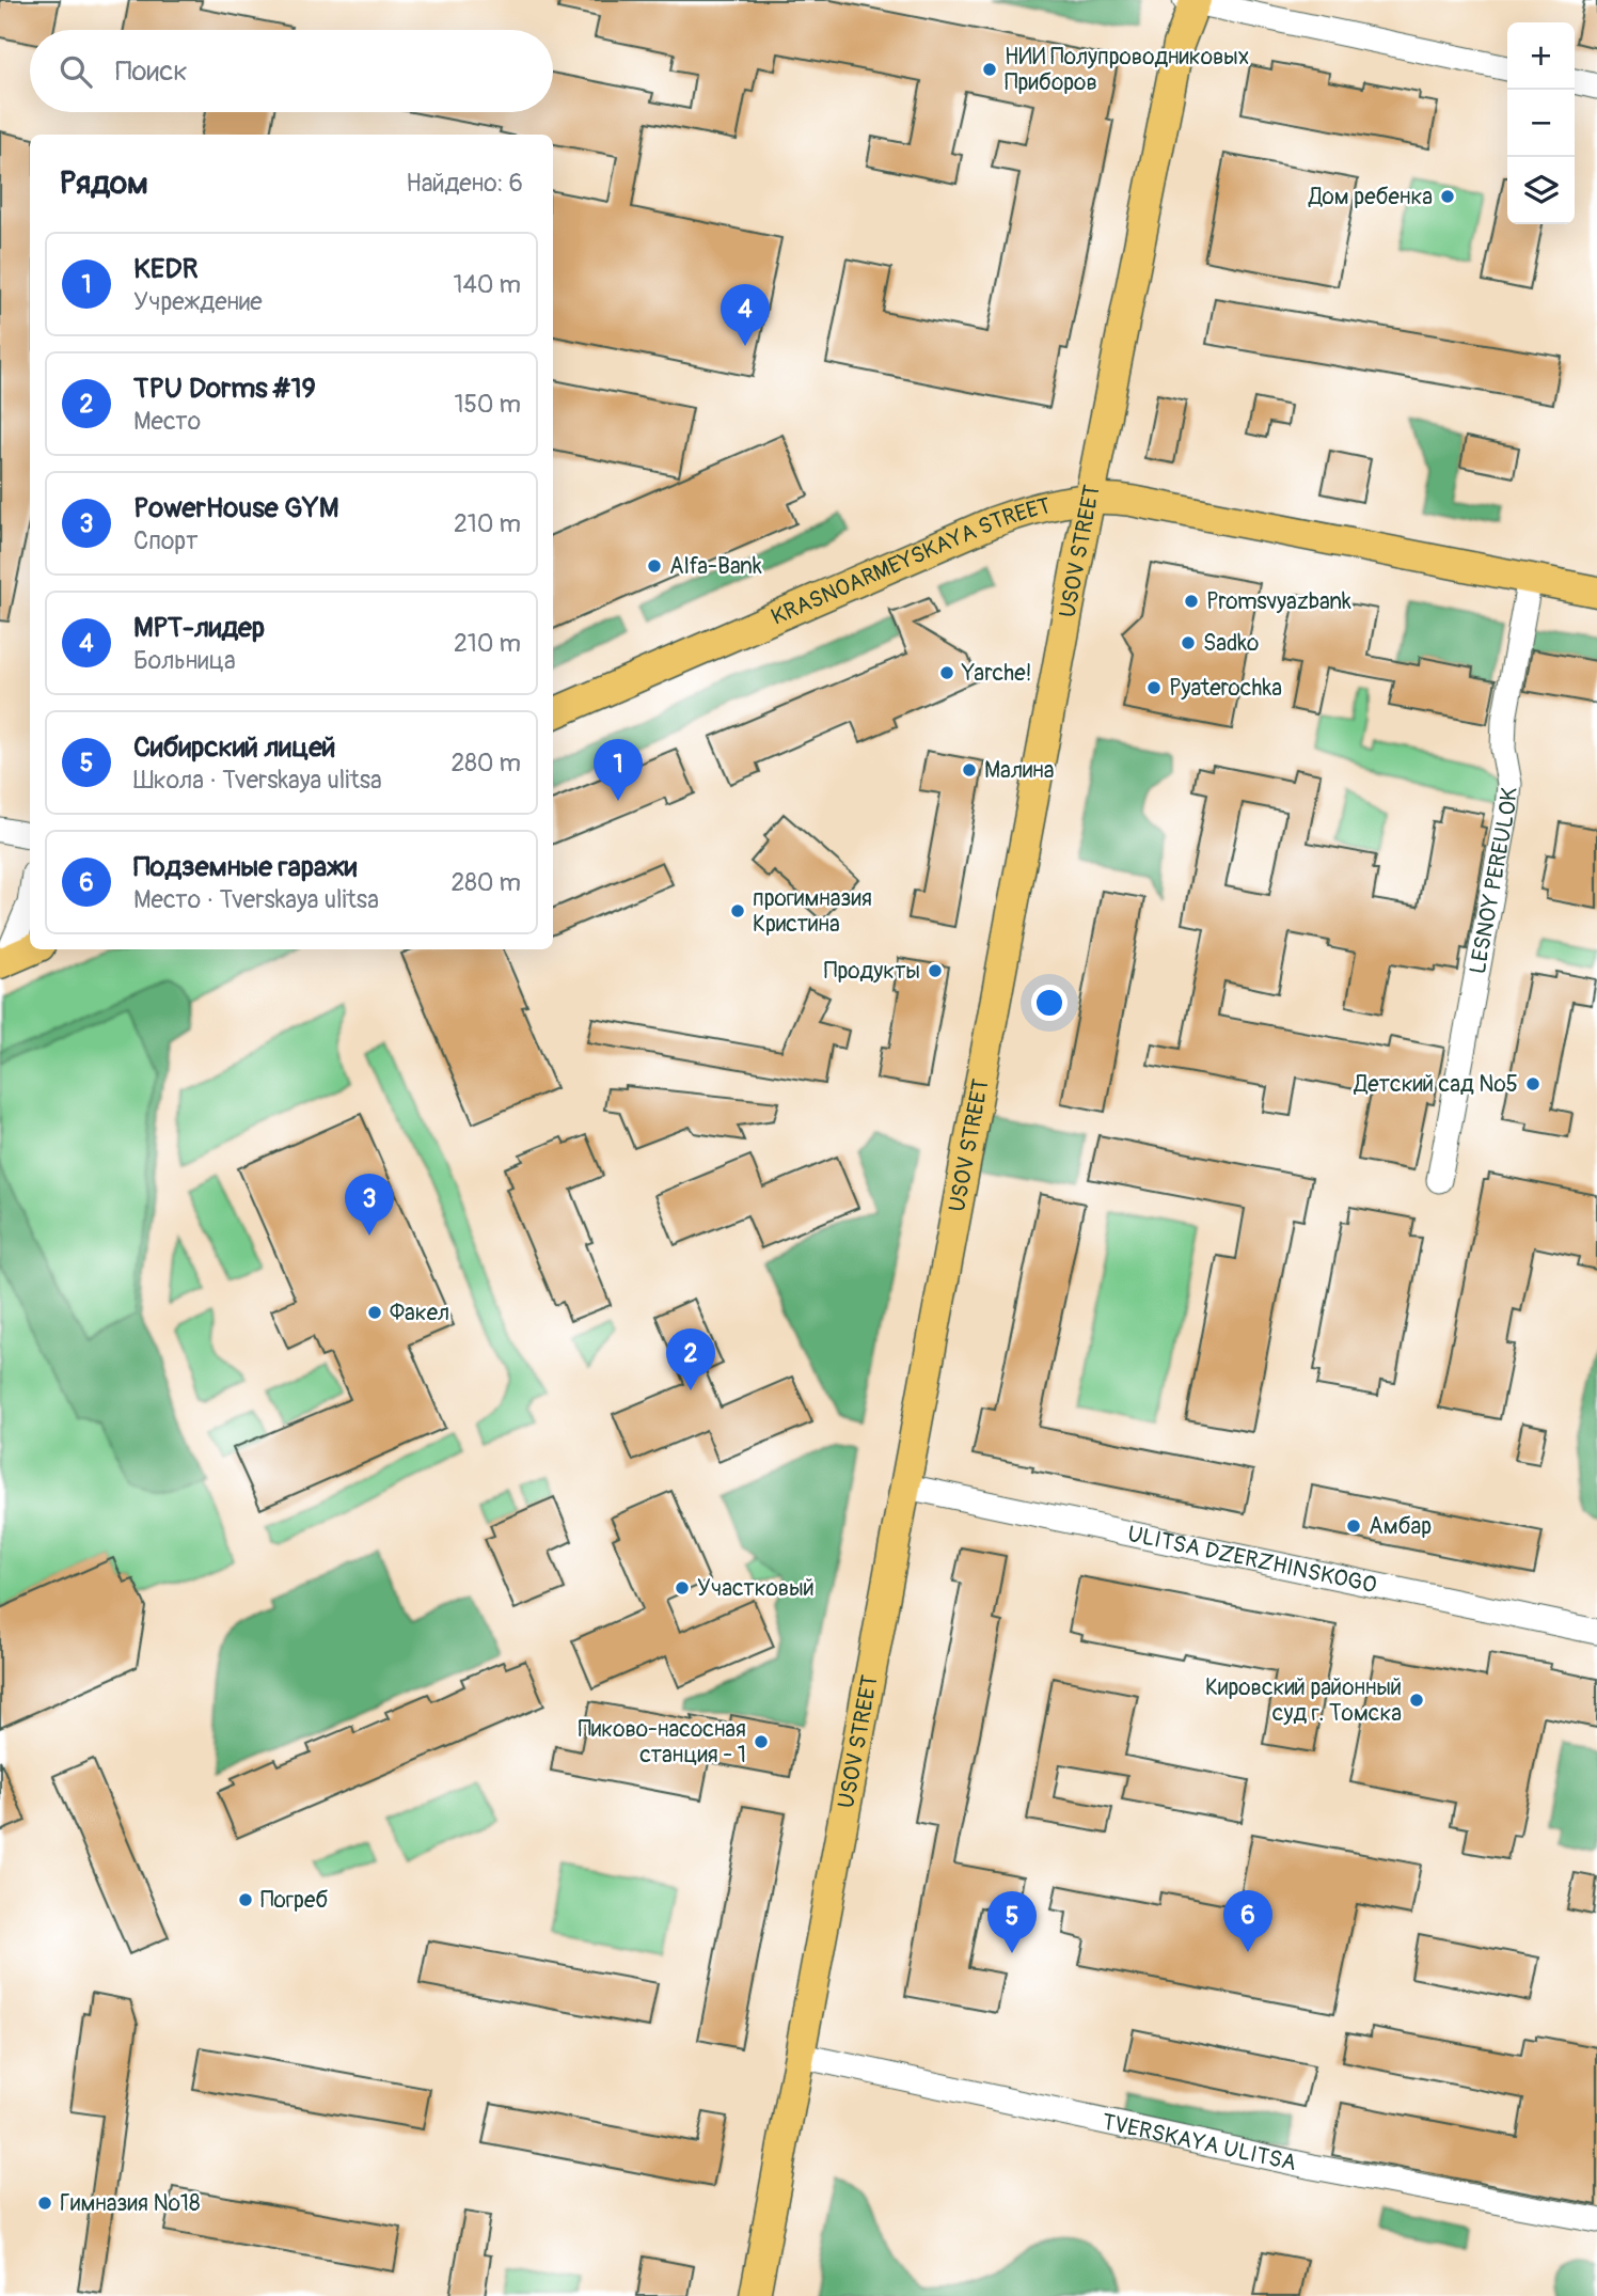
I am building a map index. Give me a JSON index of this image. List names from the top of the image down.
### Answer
{
  "streets": {
    "main road": ["USOV STREET", "KRASNOARMEYSKAYA STREET"],
    "street": ["LESNOY PEREULOK", "ULITSA DZERZHINSKOGO", "TVERSKAYA ULITSA"]
  },
  "crossings": [
    ["USOV STREET", "KRASNOARMEYSKAYA STREET"],
    ["USOV STREET", "ULITSA DZERZHINSKOGO"],
    ["USOV STREET", "TVERSKAYA ULITSA"],
    ["KRASNOARMEYSKAYA STREET", "LESNOY PEREULOK"]
  ],
  "places": [
    "НИИ Полупроводниковых Приборов",
    "Дом ребенка",
    "Alfa-Bank",
    "Promsvyazbank",
    "Sadko",
    "Yarche!",
    "Pyaterochka",
    "Малина",
    "прогимназия Кристина",
    "Продукты",
    "Детский сад №5",
    "Факел",
    "Амбар",
    "Участковый",
    "Кировский районный суд г. Томска",
    "Пиково-насосная станция - 1",
    "Погреб",
    "Гимназия №18"
  ],
  "page": {
    "map_buttons": ["+", "−"],
    "search": "Поиск",
    "heading": ["Рядом", "Найдено: 6"],
    "list": [
      {
        "mark": "1",
        "name": "KEDR",
        "note": "Учреждение",
        "value": "140 m"
      },
      {
        "mark": "2",
        "name": "TPU Dorms #19",
        "note": "Место",
        "value": "150 m"
      },
      {
        "mark": "3",
        "name": "PowerHouse GYM",
        "note": "Спорт",
        "value": "210 m"
      },
      {
        "mark": "4",
        "name": "МРТ-лидер",
        "note": "Больница",
        "value": "210 m"
      },
      {
        "mark": "5",
        "name": "Сибирский лицей",
        "note": "Школа · Tverskaya ulitsa",
        "value": "280 m"
      },
      {
        "mark": "6",
        "name": "Подземные гаражи",
        "note": "Место · Tverskaya ulitsa",
        "value": "280 m"
      }
    ],
    "pins": [
      "4",
      "1",
      "3",
      "2",
      "6",
      "5"
    ]
  }
}
